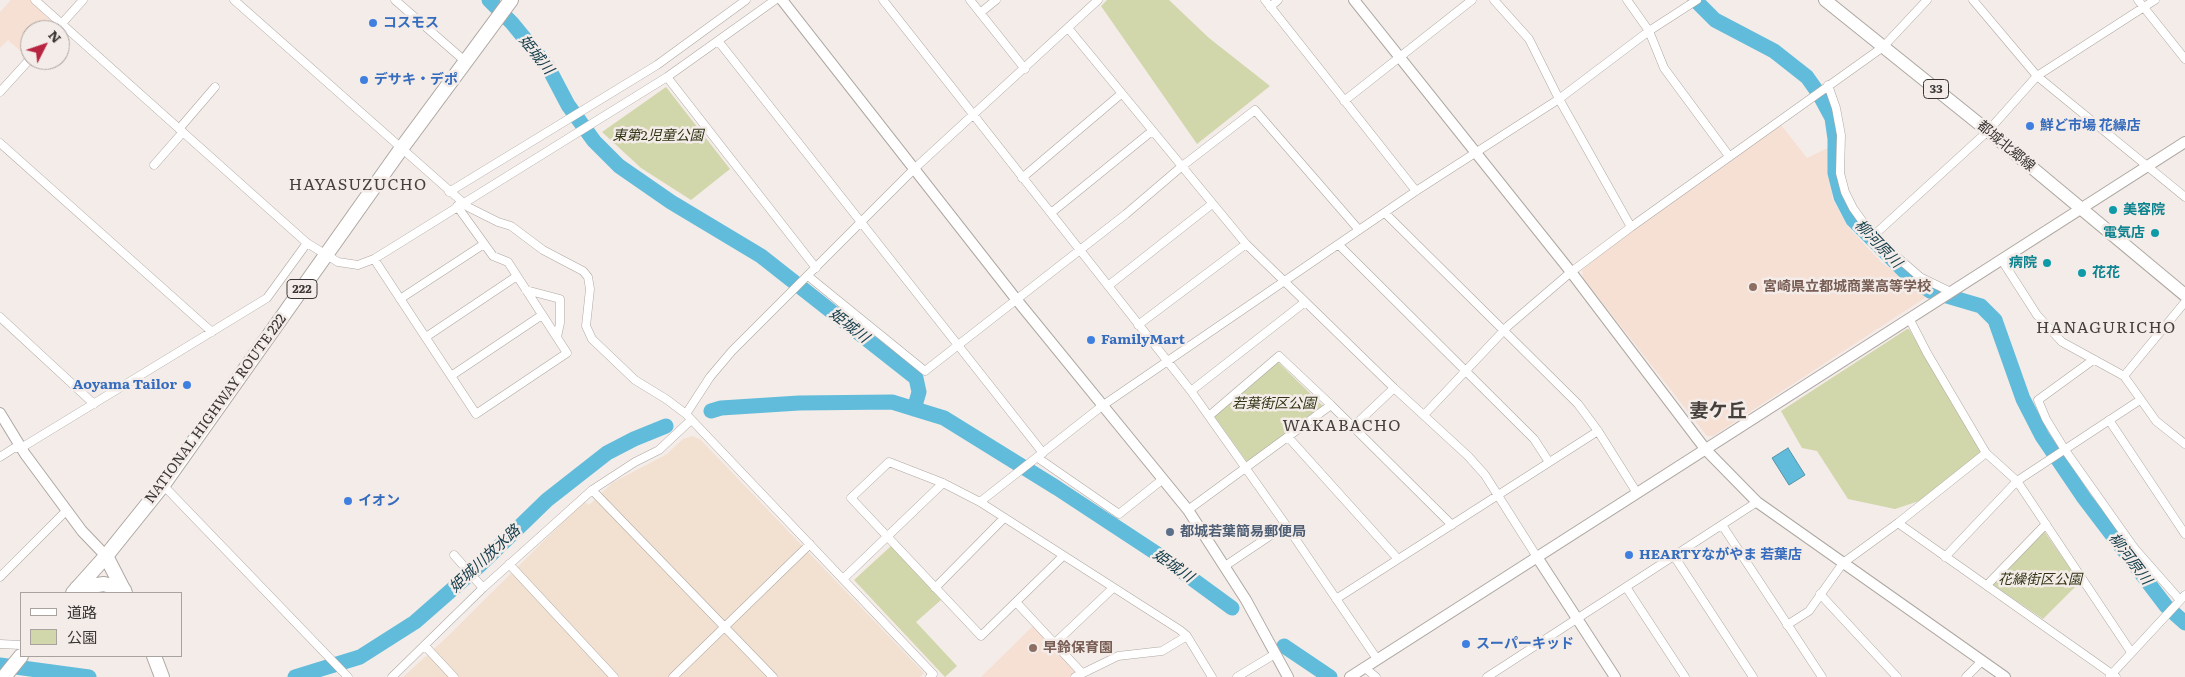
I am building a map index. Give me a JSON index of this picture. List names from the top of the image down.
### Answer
{
  "streets": {
    "highway": ["222", "NATIONAL HIGHWAY ROUTE 222"],
    "main road": ["33", "都城北郷線"]
  },
  "districts": [
    "HAYASUZUCHO",
    "HANAGURICHO",
    "妻ケ丘",
    "WAKABACHO"
  ],
  "water": ["姫城川", "柳河原川", "姫城川放水路"],
  "parks": ["東第2児童公園", "若葉街区公園", "花繰街区公園"],
  "places": [
    "コスモス",
    "デサキ・デポ",
    "鮮ど市場 花繰店",
    "美容院",
    "電気店",
    "病院",
    "花花",
    "宮崎県立都城商業高等学校",
    "FamilyMart",
    "Aoyama Tailor",
    "イオン",
    "都城若葉簡易郵便局",
    "HEARTYながやま 若葉店",
    "スーパーキッド",
    "早鈴保育園"
  ],
  "legend": ["道路", "公園"],
  "north": "top right"
}
